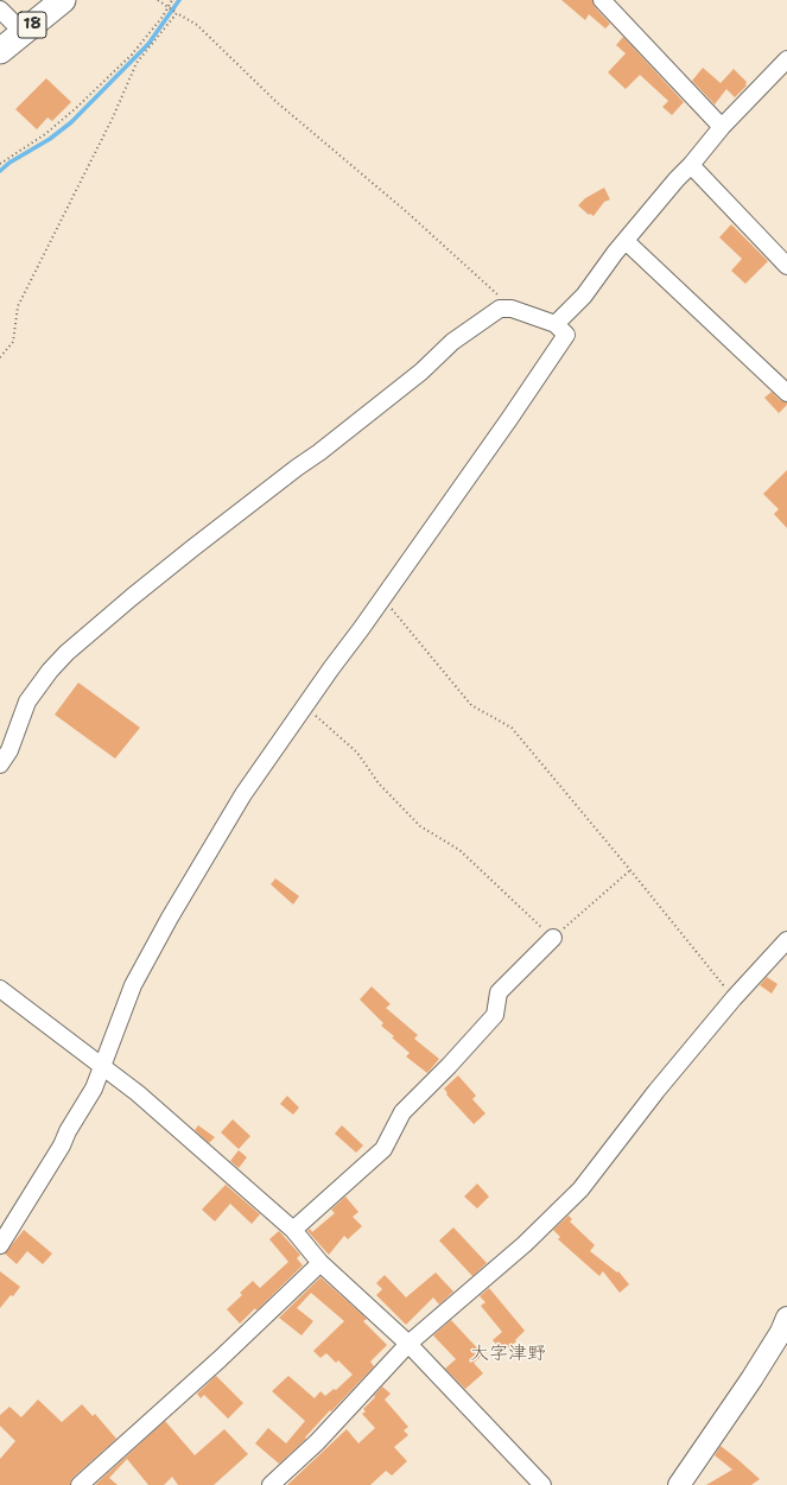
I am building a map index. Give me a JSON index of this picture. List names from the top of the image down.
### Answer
{
  "streets": {
    "highway": ["18"]
  },
  "districts": ["大字津野"]
}
